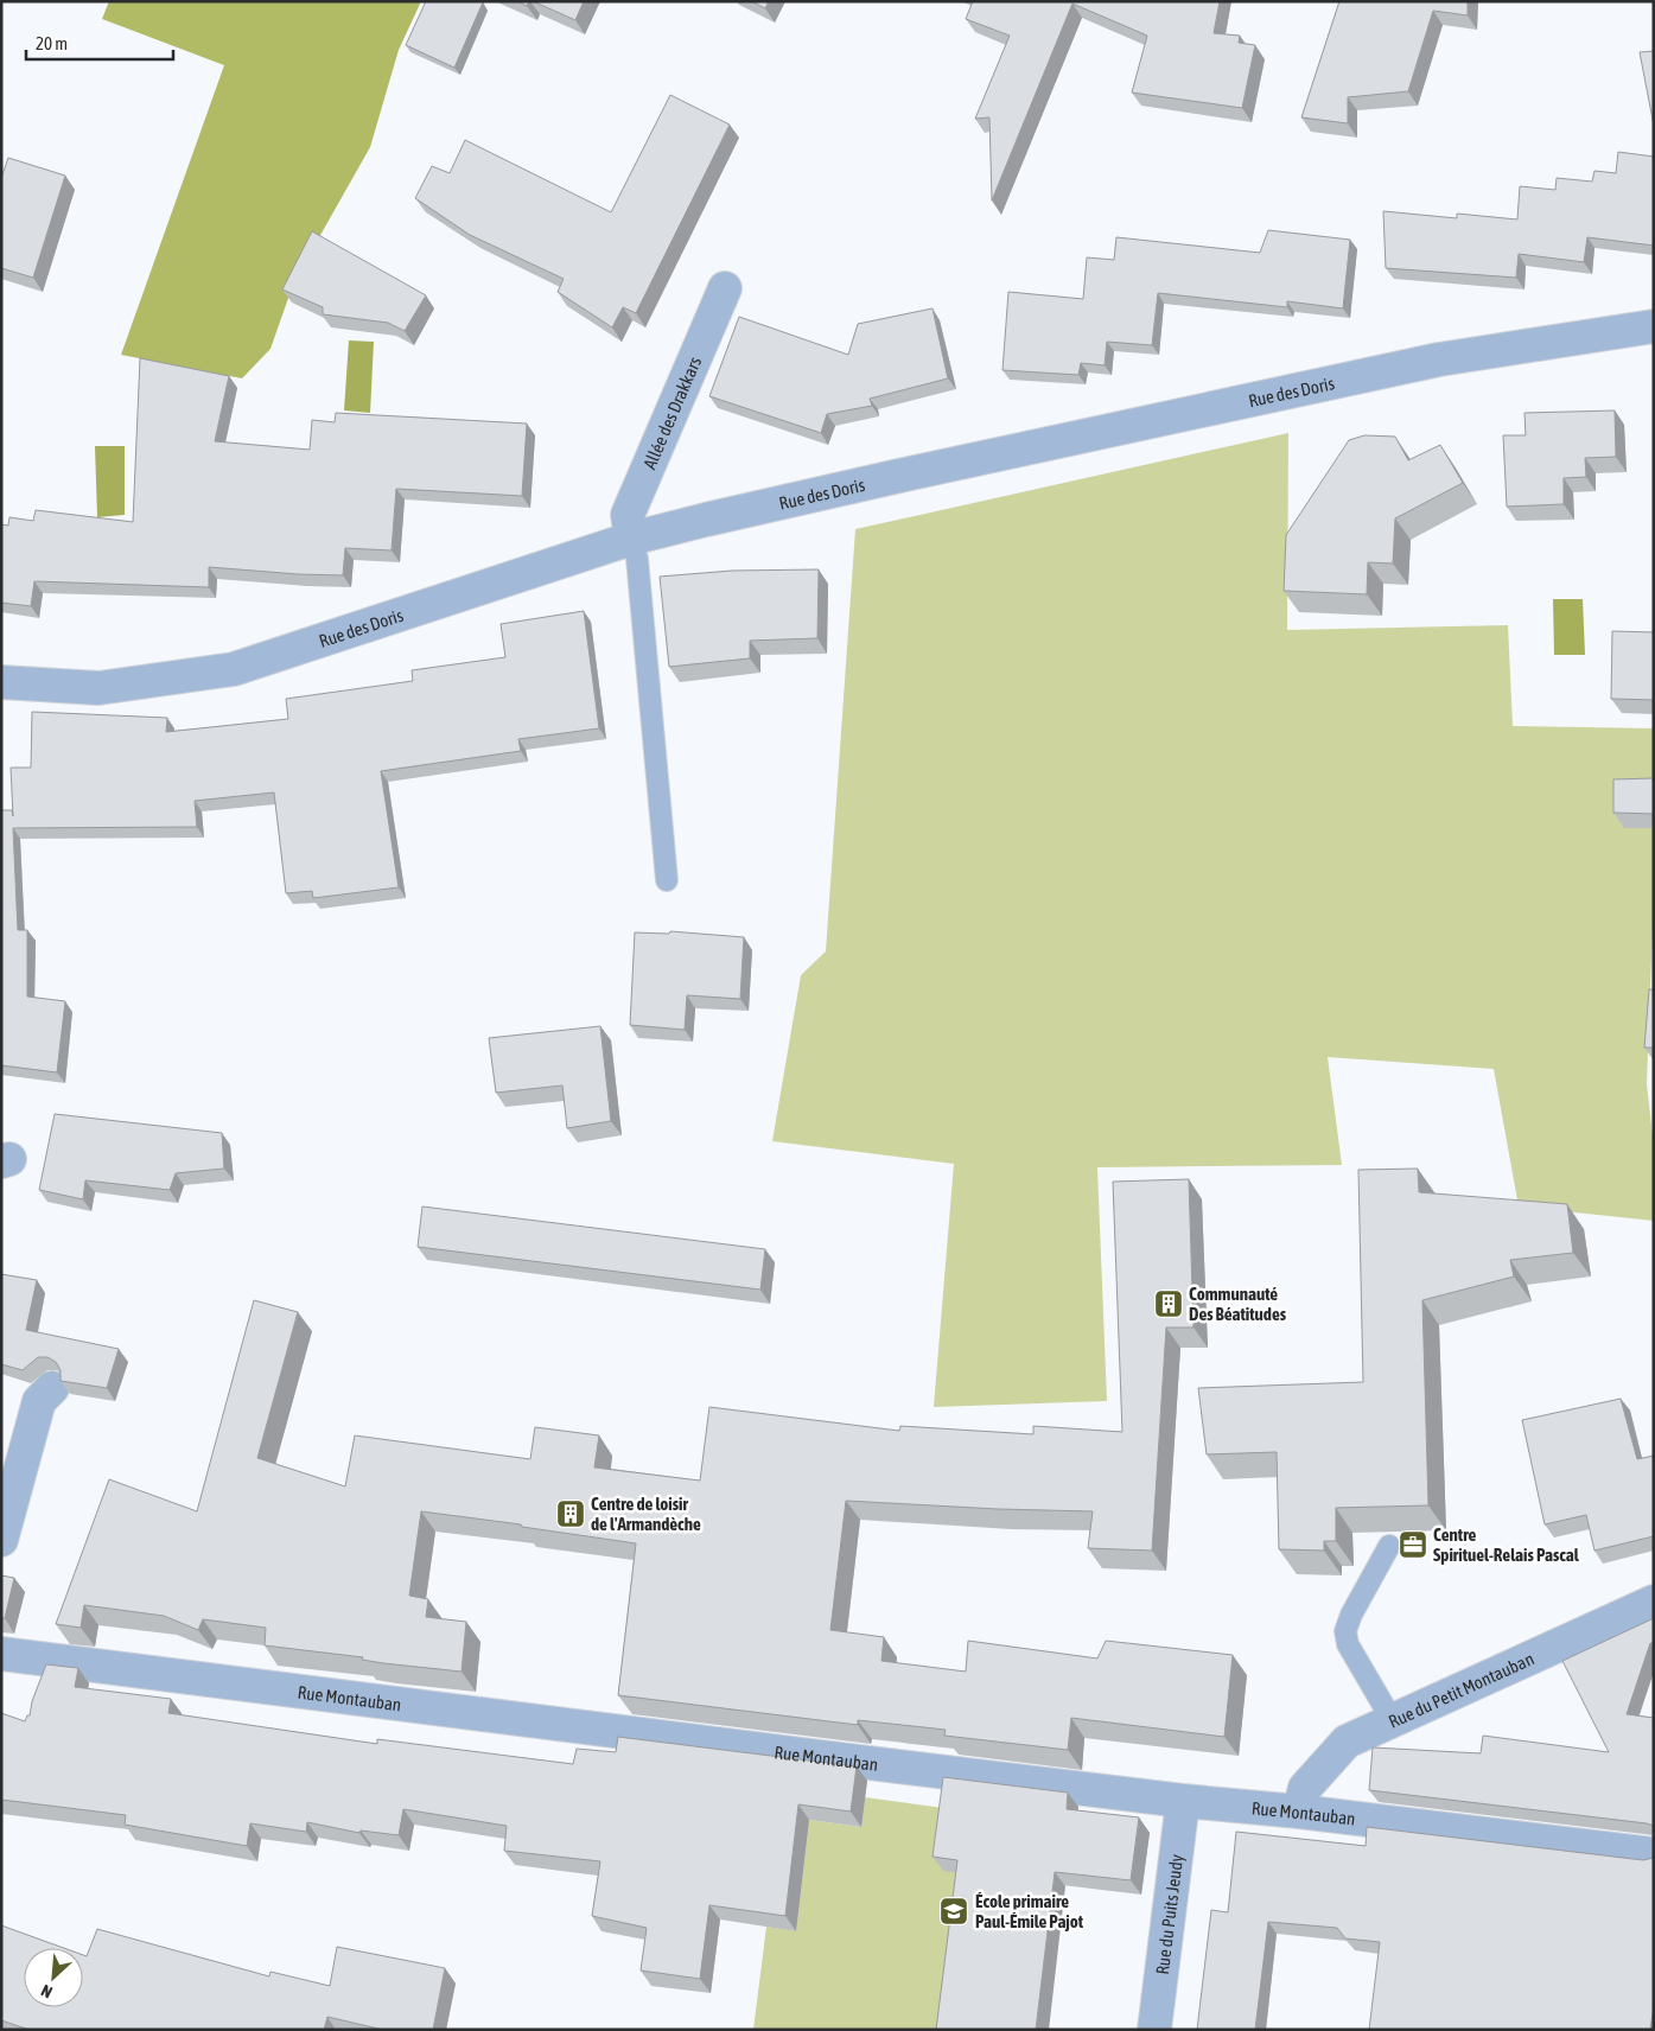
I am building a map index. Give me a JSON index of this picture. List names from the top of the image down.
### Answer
{
  "streets": {
    "street": [
      "Rue des Doris",
      "Allée des Drakkars",
      "Rue du Petit Montauban",
      "Rue Montauban",
      "Rue du Puits Jeudy"
    ]
  },
  "crossings": [
    ["Rue des Doris", "Allée des Drakkars"],
    ["Rue du Petit Montauban", "Rue Montauban"],
    ["Rue Montauban", "Rue du Puits Jeudy"]
  ],
  "places": {
    "building": ["Communauté Des Béatitudes", "Centre de loisir de l'Armandèche"],
    "office": ["Centre Spirituel-Relais Pascal"],
    "school or university": ["École primaire Paul-Émile Pajot"]
  },
  "scale_bar": "20 m",
  "north": "bottom left"
}
